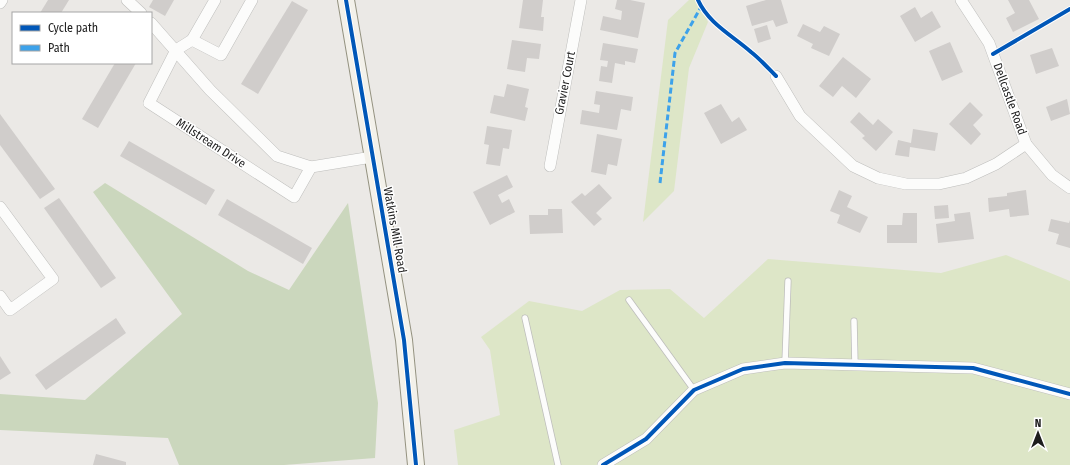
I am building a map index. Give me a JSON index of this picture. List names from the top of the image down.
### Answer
{
  "streets": {
    "street": [
      "Gravier Court",
      "Dellcastle Road",
      "Millstream Drive",
      "Watkins Mill Road"
    ]
  },
  "legend": ["Cycle path", "Path"],
  "north": "top"
}
